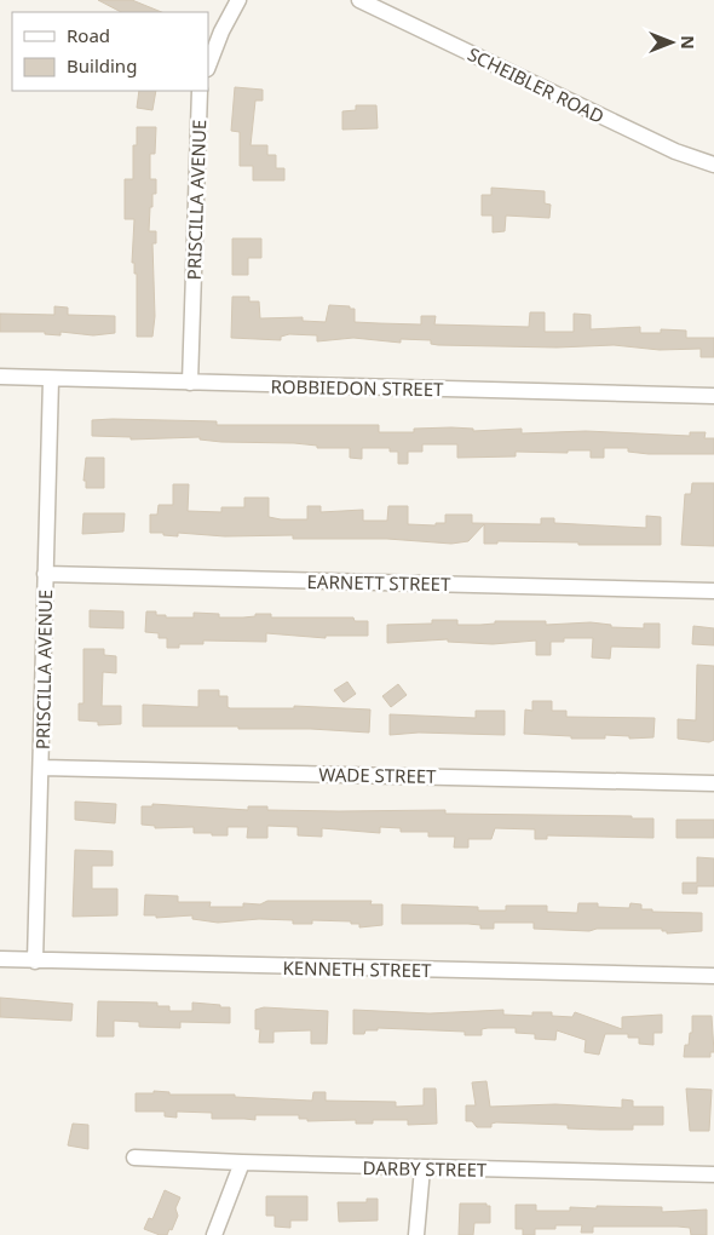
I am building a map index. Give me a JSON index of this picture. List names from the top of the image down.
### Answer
{
  "streets": {
    "street": [
      "SCHEIBLER ROAD",
      "PRISCILLA AVENUE",
      "ROBBIEDON STREET",
      "EARNETT STREET",
      "WADE STREET",
      "KENNETH STREET",
      "DARBY STREET"
    ]
  },
  "crossings": [
    ["PRISCILLA AVENUE", "ROBBIEDON STREET"],
    ["PRISCILLA AVENUE", "EARNETT STREET"],
    ["PRISCILLA AVENUE", "WADE STREET"],
    ["PRISCILLA AVENUE", "KENNETH STREET"]
  ],
  "legend": ["Road", "Building"],
  "north": "right"
}
